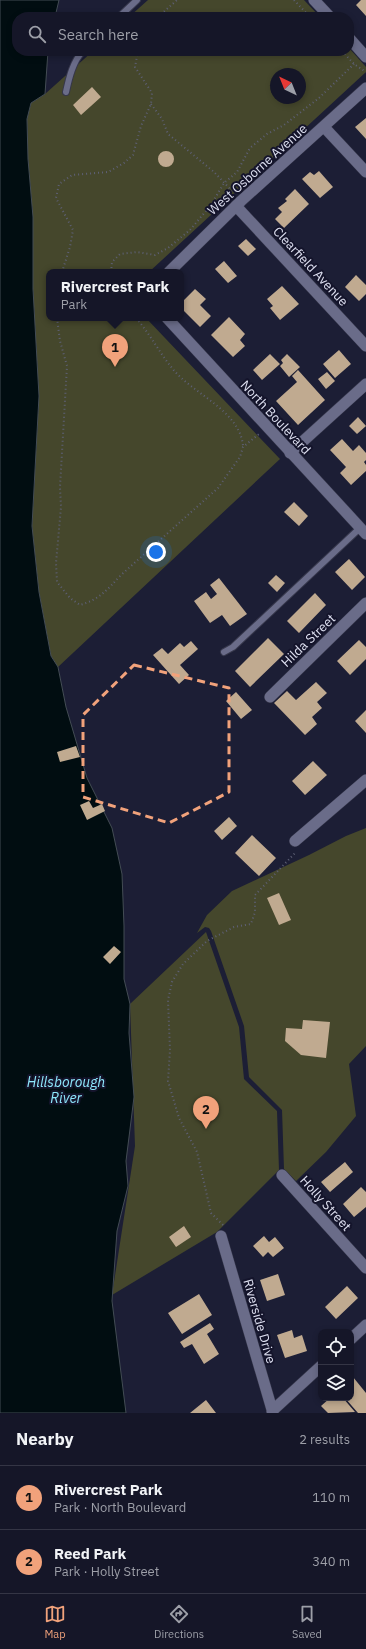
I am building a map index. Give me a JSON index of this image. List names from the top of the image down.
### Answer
{
  "streets": {
    "street": [
      "West Osborne Avenue",
      "Clearfield Avenue",
      "North Boulevard",
      "Hilda Street",
      "Holly Street",
      "Riverside Drive"
    ]
  },
  "crossings": [
    ["West Osborne Avenue", "Clearfield Avenue"]
  ],
  "water": ["Hillsborough River"],
  "north": "top left",
  "page": {
    "search": "Search here",
    "popup": ["Rivercrest Park", "Park"],
    "pins": ["1", "2"],
    "heading": ["Nearby", "2 results"],
    "list": [
      {
        "mark": "1",
        "name": "Rivercrest Park",
        "note": "Park · North Boulevard",
        "value": "110 m"
      },
      {
        "mark": "2",
        "name": "Reed Park",
        "note": "Park · Holly Street",
        "value": "340 m"
      }
    ],
    "nav": ["Map", "Directions", "Saved"]
  }
}
